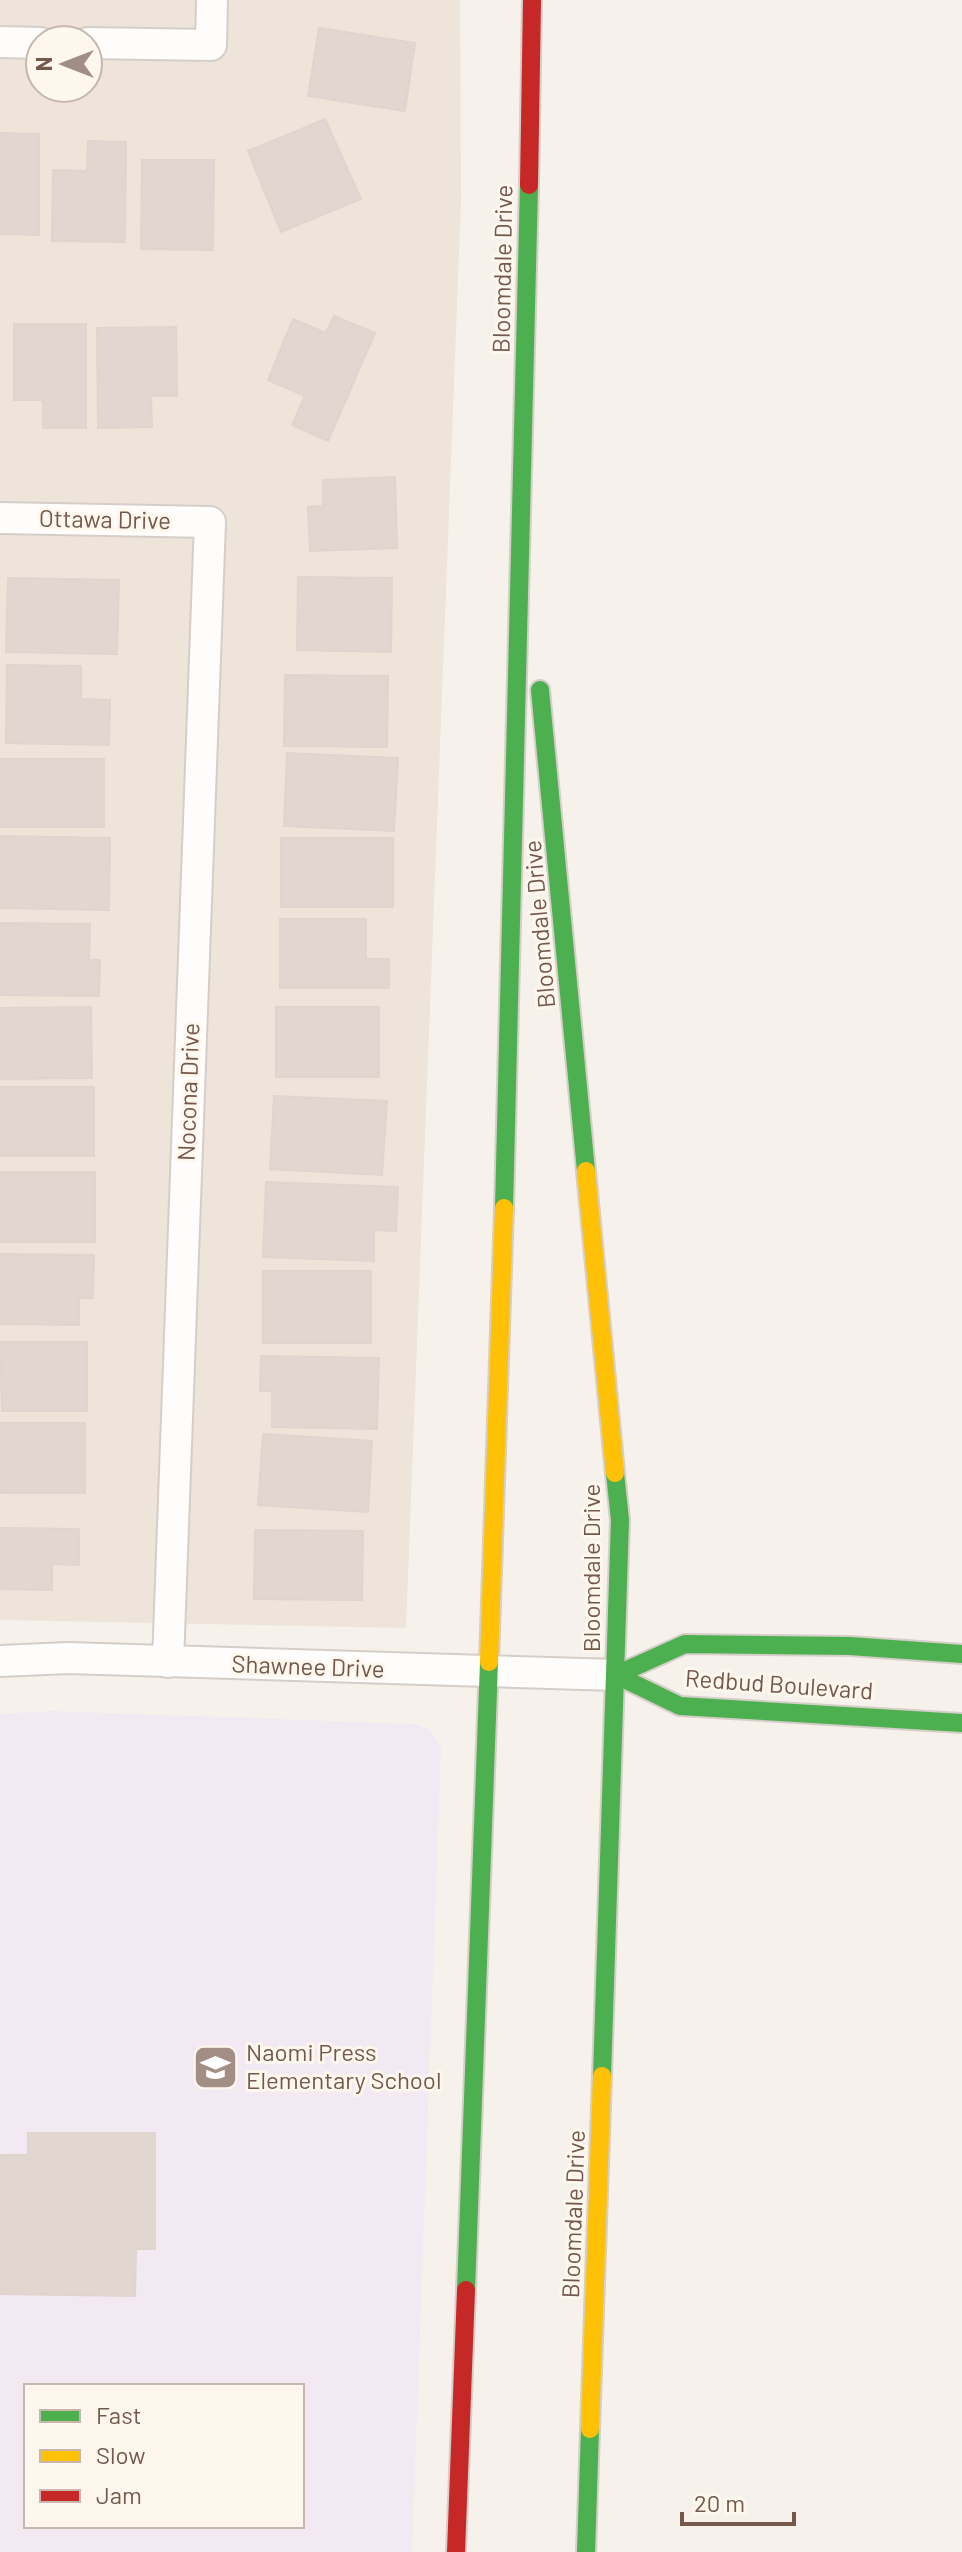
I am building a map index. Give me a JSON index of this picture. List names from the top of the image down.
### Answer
{
  "streets": {
    "street": [
      "Bloomdale Drive",
      "Ottawa Drive",
      "Nocona Drive",
      "Shawnee Drive",
      "Redbud Boulevard"
    ]
  },
  "crossings": [
    ["Bloomdale Drive", "Shawnee Drive"],
    ["Bloomdale Drive", "Redbud Boulevard"],
    ["Ottawa Drive", "Nocona Drive"],
    ["Nocona Drive", "Shawnee Drive"],
    ["Shawnee Drive", "Redbud Boulevard"]
  ],
  "places": {
    "school or university": ["Naomi Press Elementary School"]
  },
  "legend": ["Fast", "Slow", "Jam"],
  "scale_bar": "20 m",
  "north": "left"
}
